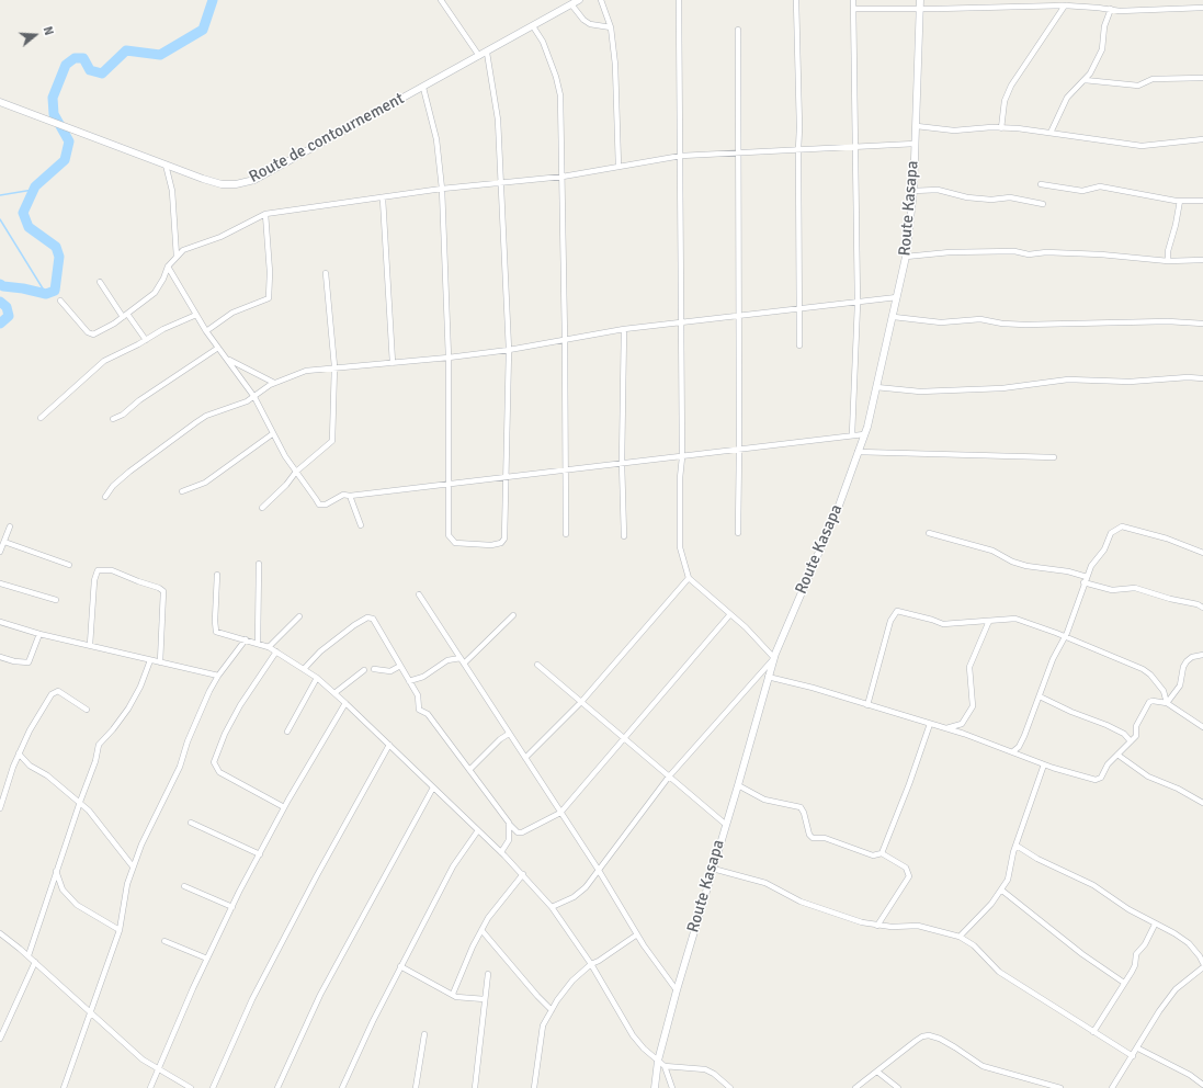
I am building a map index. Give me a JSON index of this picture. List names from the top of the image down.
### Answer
{
  "streets": {
    "main road": ["Route de contournement", "Route Kasapa"]
  },
  "north": "right"
}
